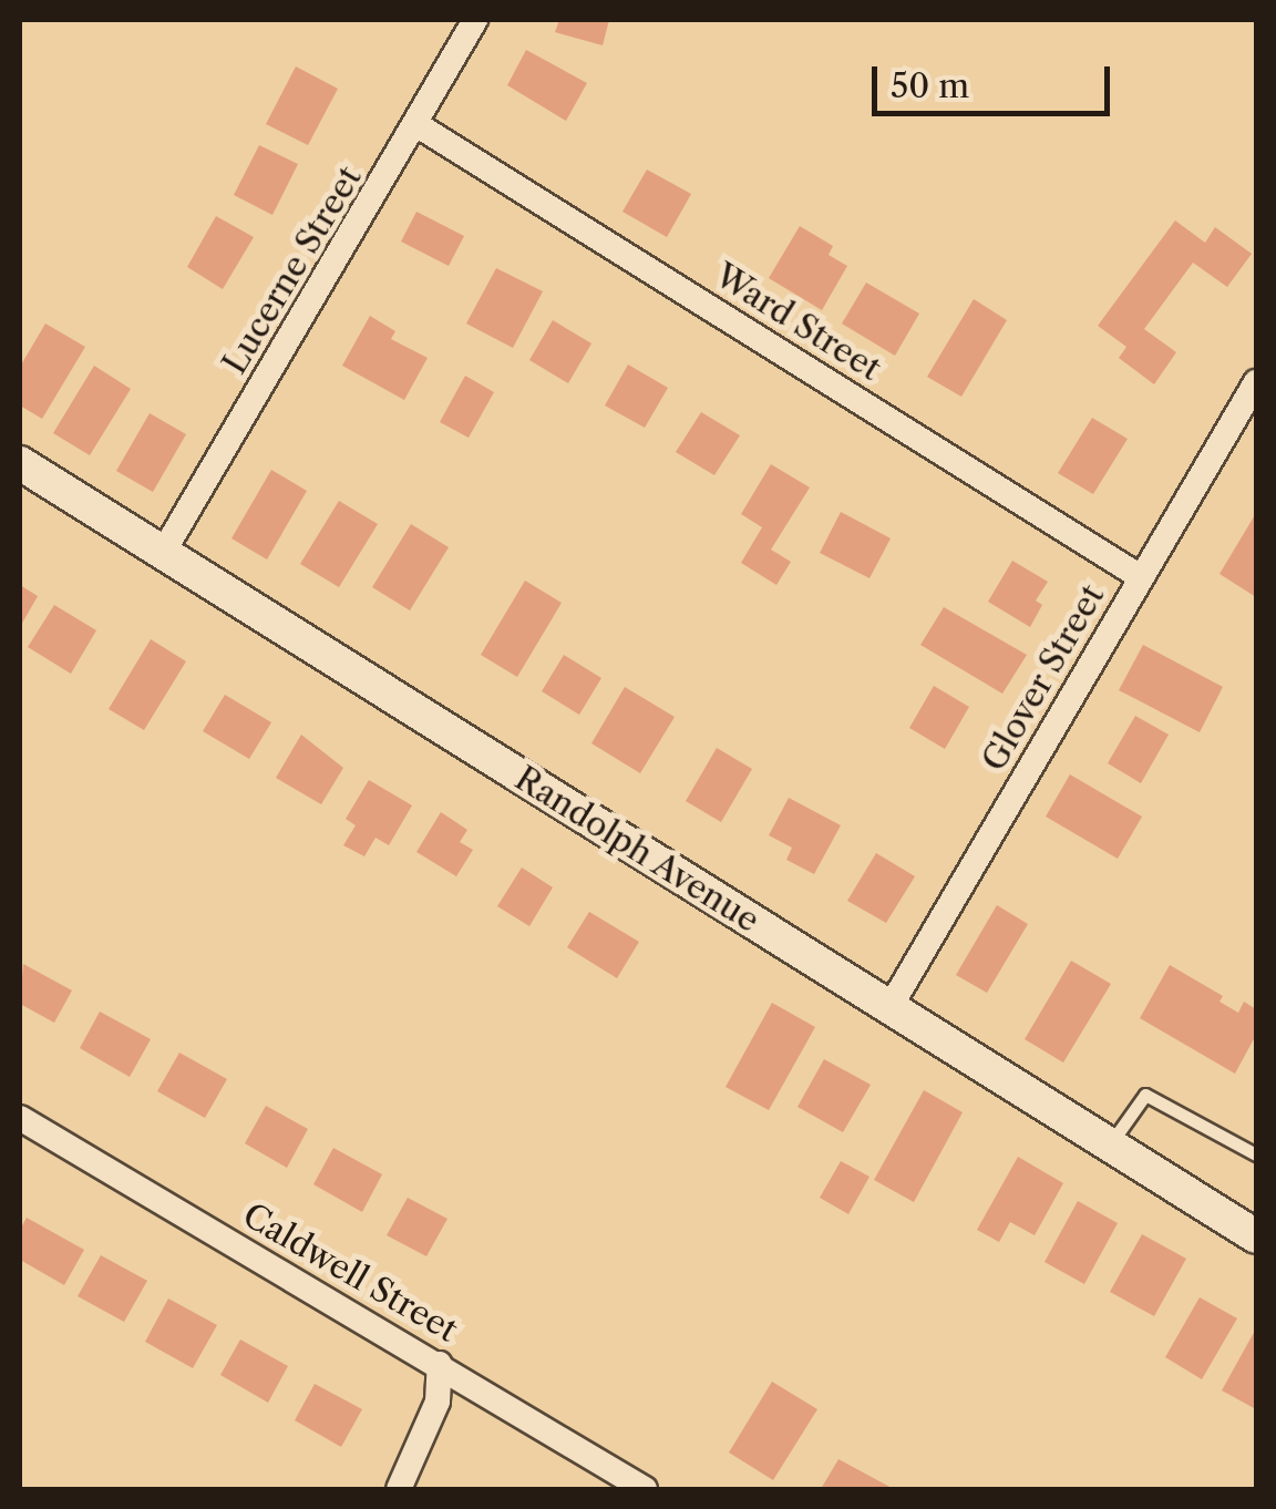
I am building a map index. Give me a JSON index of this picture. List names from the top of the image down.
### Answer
{
  "streets": {
    "street": [
      "Lucerne Street",
      "Ward Street",
      "Glover Street",
      "Randolph Avenue",
      "Caldwell Street"
    ]
  },
  "crossings": [
    ["Lucerne Street", "Ward Street"],
    ["Lucerne Street", "Randolph Avenue"],
    ["Ward Street", "Glover Street"],
    ["Glover Street", "Randolph Avenue"]
  ],
  "scale_bar": "50 m"
}
